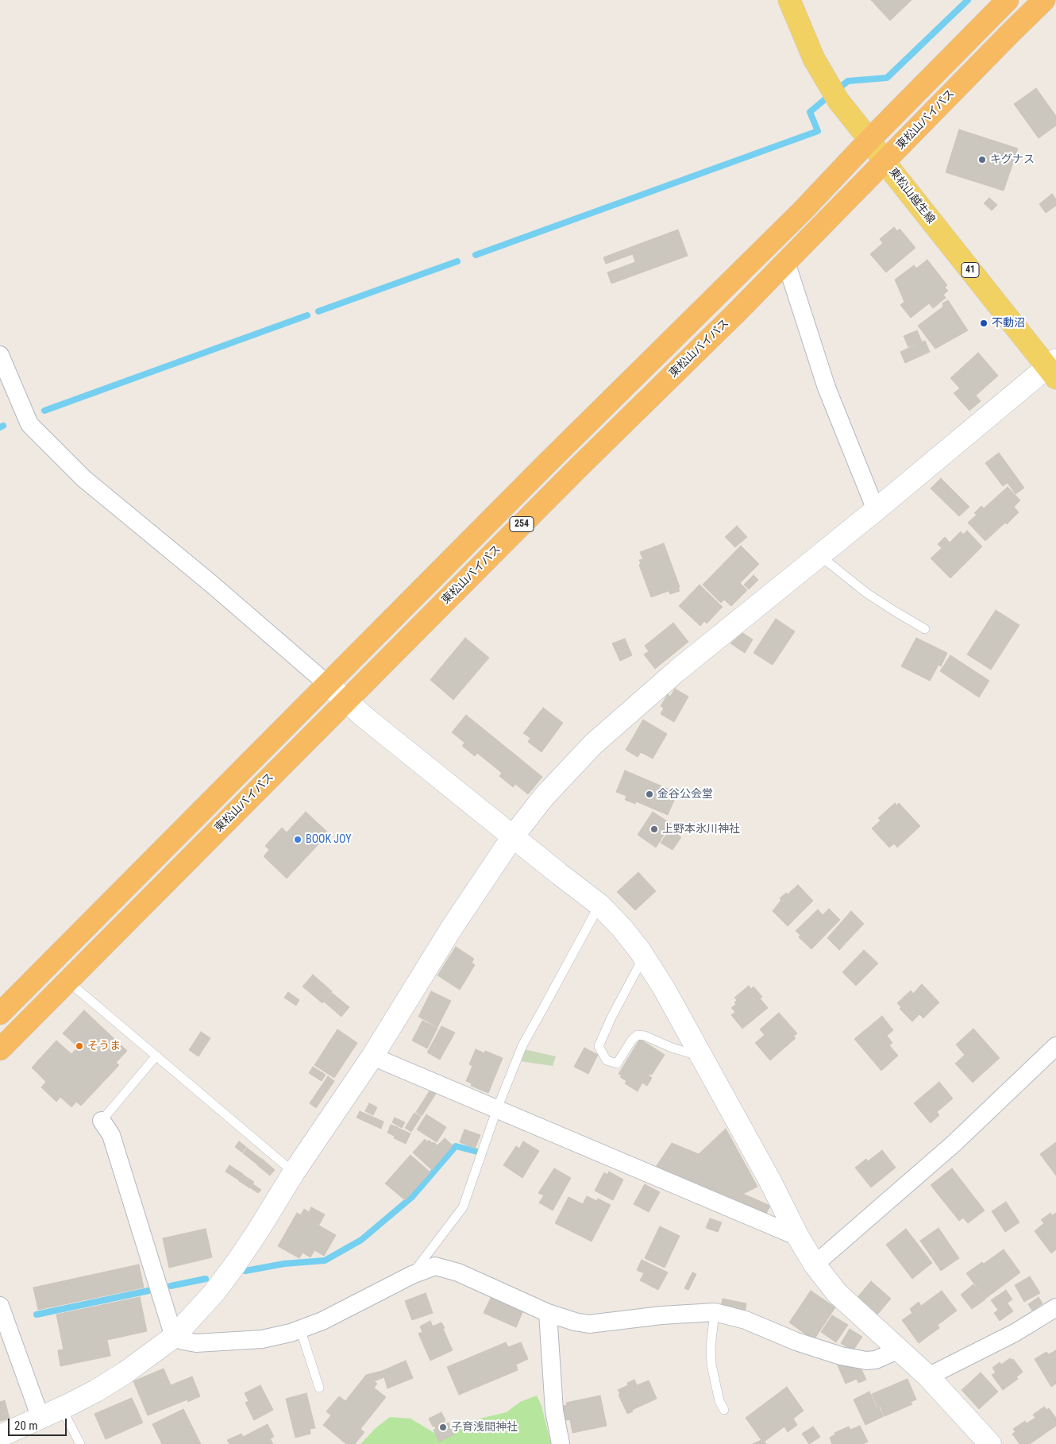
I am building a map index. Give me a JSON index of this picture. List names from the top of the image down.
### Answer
{
  "streets": {
    "highway": ["東松山バイパス", "254"],
    "main road": ["東松山越生線", "41"]
  },
  "crossings": [
    ["東松山バイパス", "東松山越生線"],
    ["東松山越生線", "254"]
  ],
  "places": [
    "キグナス",
    "不動沼",
    "金谷公会堂",
    "上野本氷川神社",
    "BOOK JOY",
    "そうま",
    "子育浅間神社"
  ],
  "scale_bar": "20 m"
}
